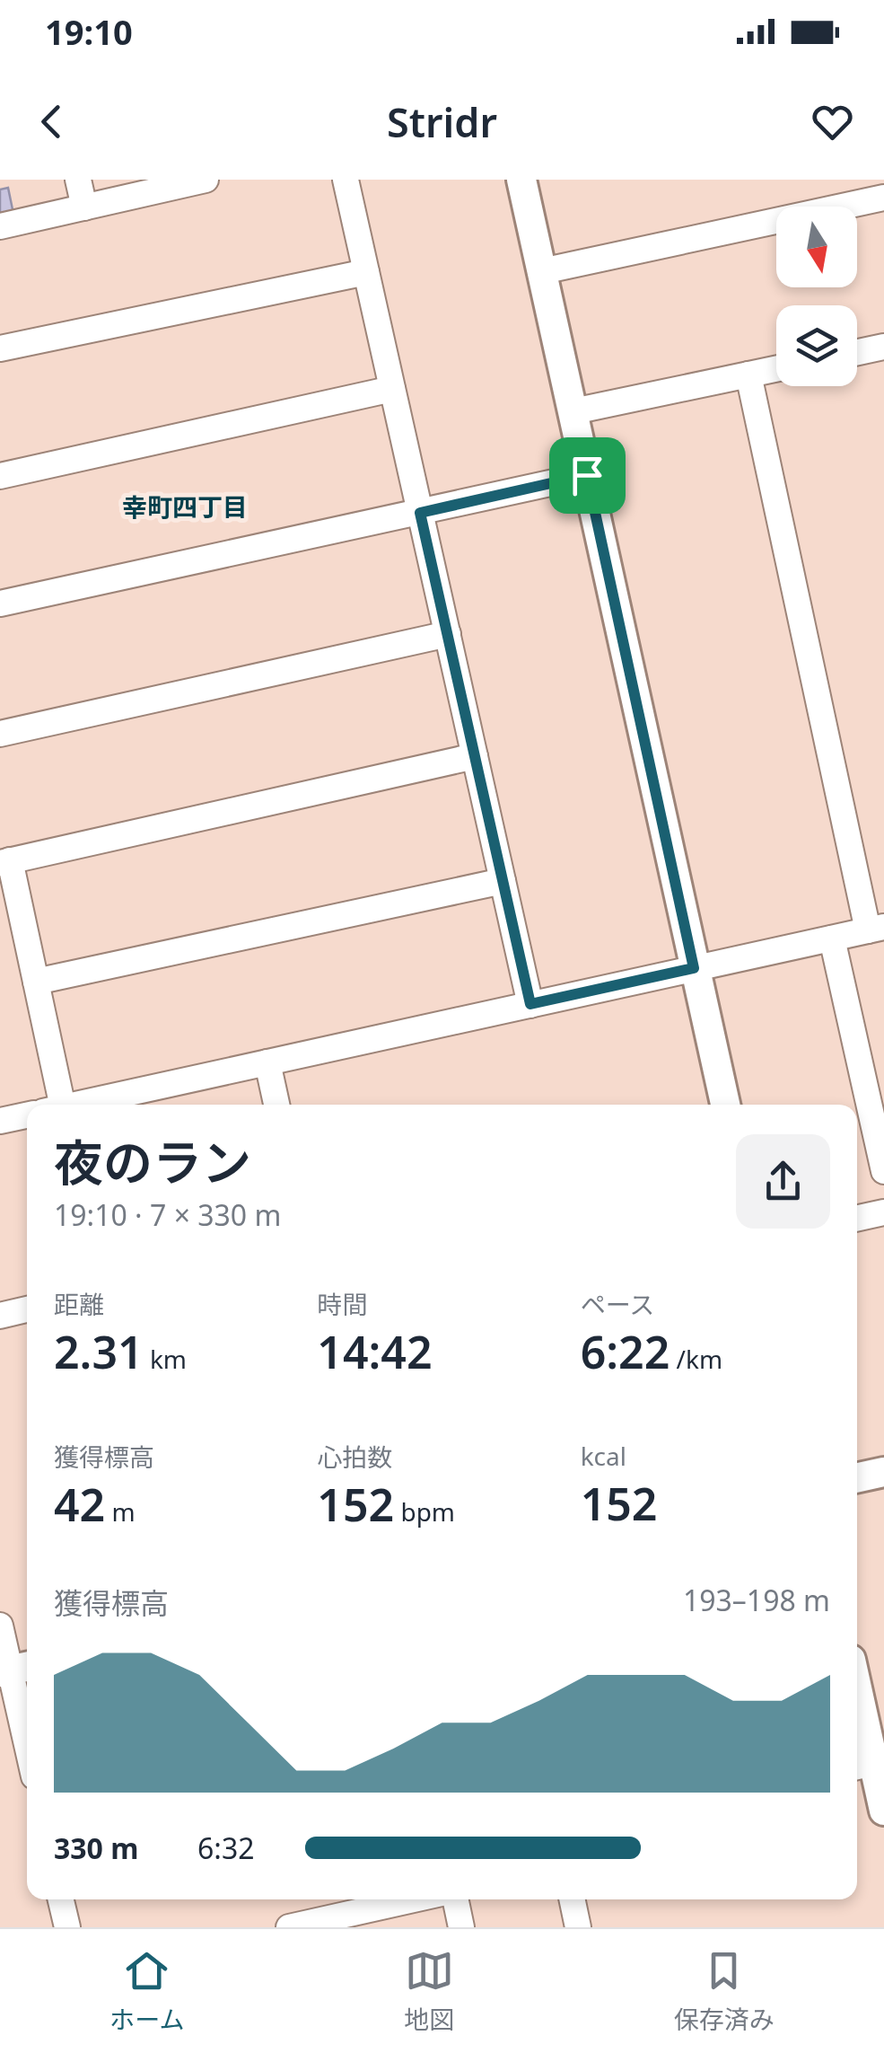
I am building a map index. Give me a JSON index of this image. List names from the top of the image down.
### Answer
{
  "districts": ["幸町四丁目"],
  "north": "bottom",
  "page": {
    "status": "19:10",
    "header": "Stridr",
    "heading": ["夜のラン", "19:10 · 7 × 330 m"],
    "stats": [
      ["距離", "2.31 km"],
      ["時間", "14:42"],
      ["ペース", "6:22 /km"],
      ["獲得標高", "42 m"],
      ["心拍数", "152 bpm"],
      ["kcal", "152"]
    ],
    "chart": ["獲得標高", "193–198 m"],
    "list": [
      {
        "name": "330 m",
        "note": "6:32"
      }
    ],
    "tabs": ["ホーム", "地図", "保存済み"]
  }
}
